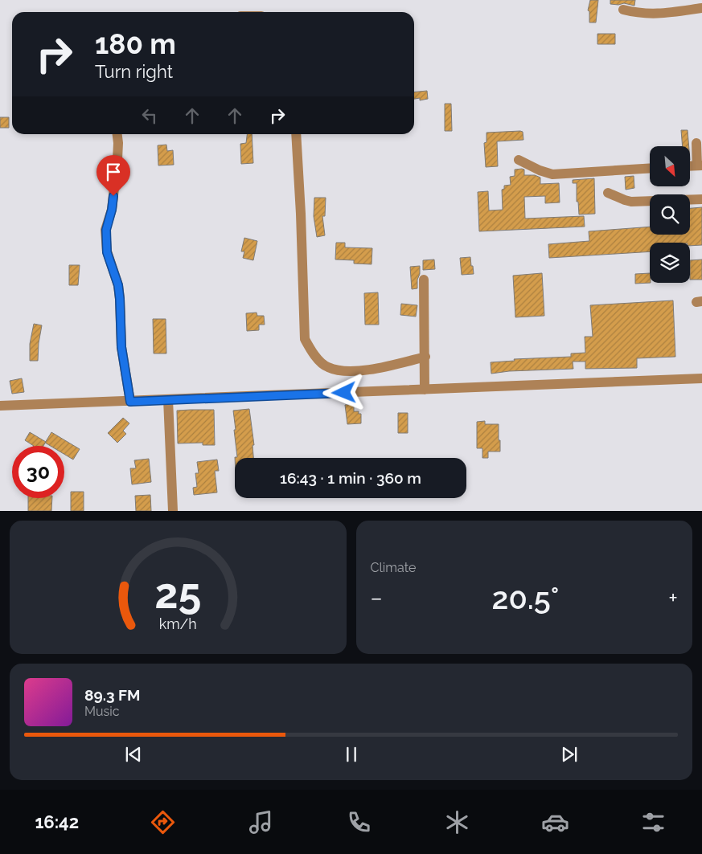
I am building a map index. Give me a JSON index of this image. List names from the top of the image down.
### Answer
{
  "north": "bottom right",
  "page": {
    "turn": ["180 m", "Turn right"],
    "limit": "30",
    "trip": "16:43 · 1 min · 360 m",
    "tile": "Climate",
    "heat": ["−", "20.5°", "+"],
    "song": ["89.3 FM", "Music"],
    "tabs": "16:42",
    "gauge": ["25", "km/h"]
  }
}
